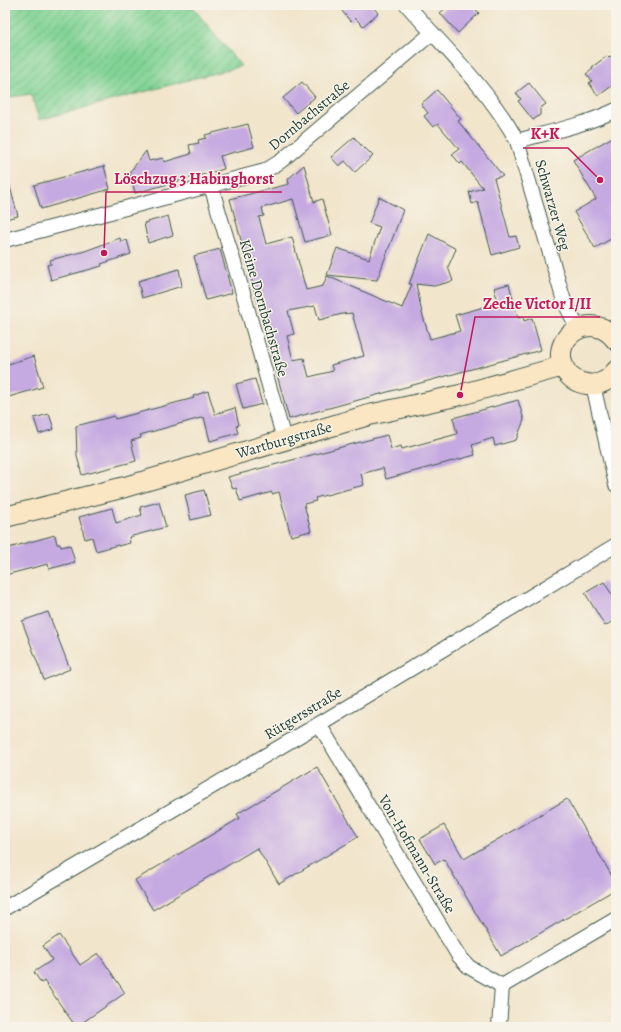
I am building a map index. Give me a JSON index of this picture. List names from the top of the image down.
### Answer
{
  "streets": {
    "main road": ["Wartburgstraße"],
    "street": [
      "Dornbachstraße",
      "Schwarzer Weg",
      "Kleine Dornbachstraße",
      "Rütgersstraße",
      "Von-Hofmann-Straße"
    ]
  },
  "crossings": [
    ["Dornbachstraße", "Schwarzer Weg"],
    ["Dornbachstraße", "Kleine Dornbachstraße"],
    ["Kleine Dornbachstraße", "Wartburgstraße"],
    ["Rütgersstraße", "Von-Hofmann-Straße"]
  ],
  "places": ["K+K", "Löschzug 3 Habinghorst", "Zeche Victor I/II"]
}
